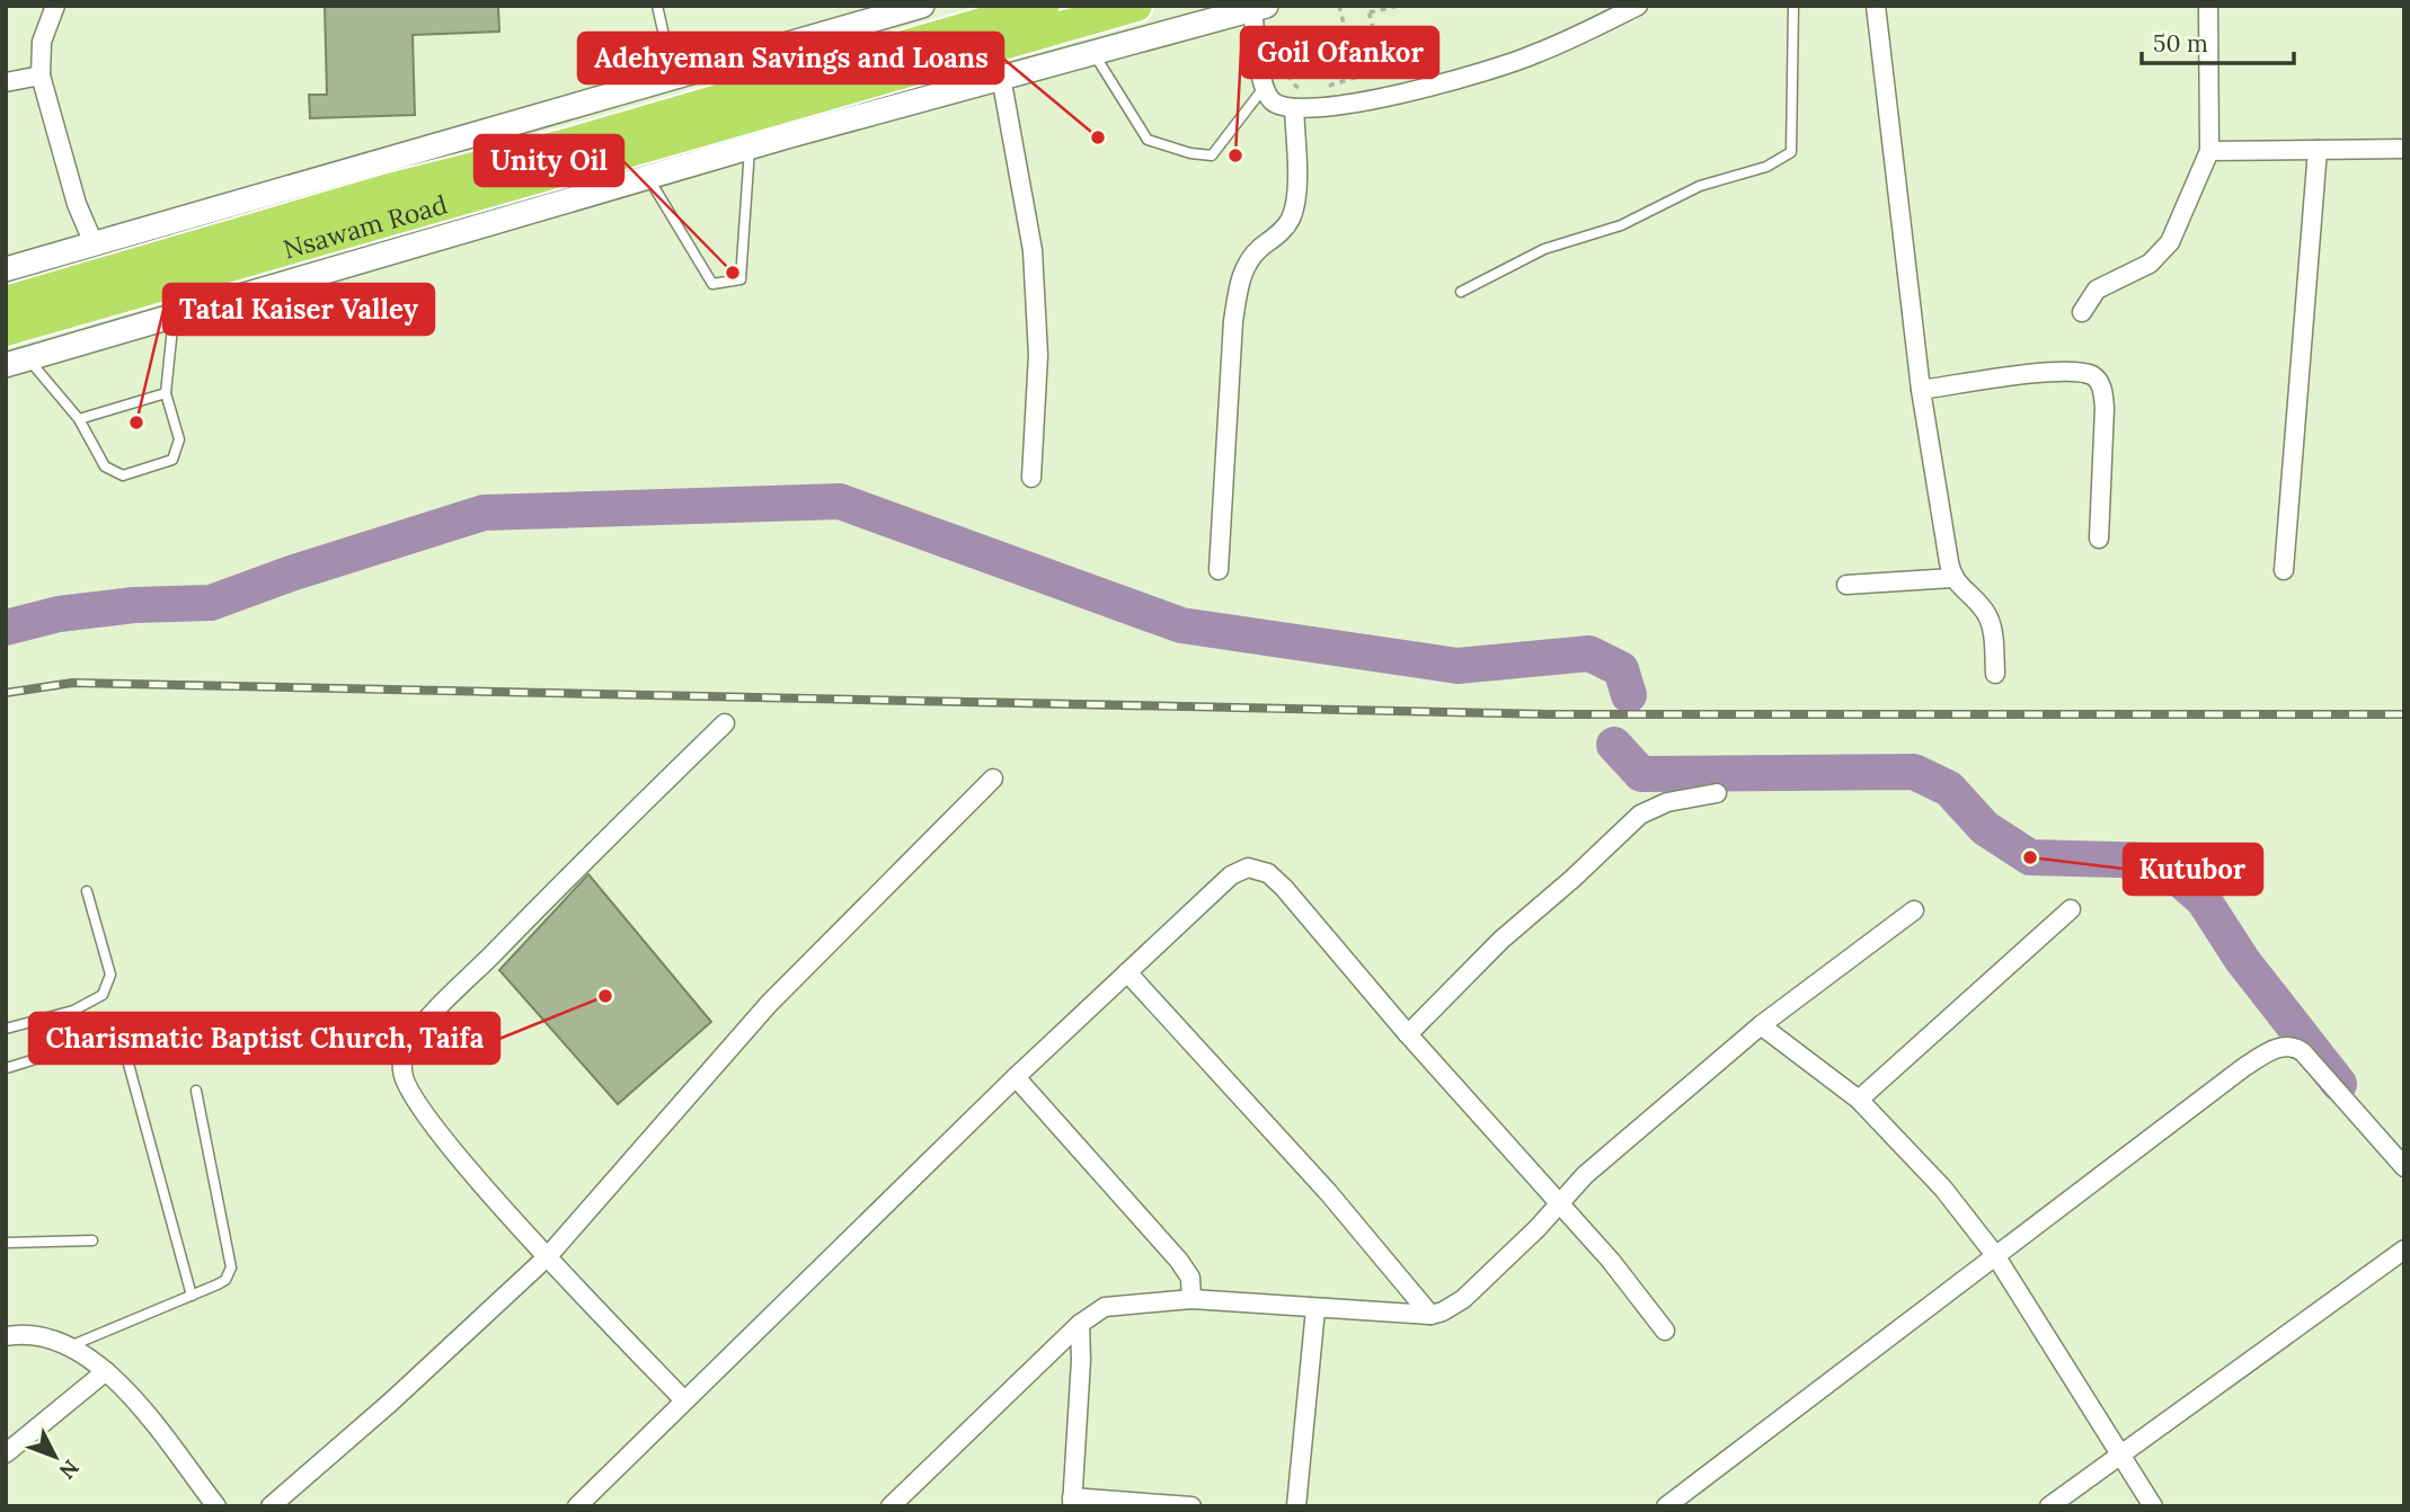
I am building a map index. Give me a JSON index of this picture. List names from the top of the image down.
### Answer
{
  "streets": {
    "highway": ["Nsawam Road"]
  },
  "places": [
    "Adehyeman Savings and Loans",
    "Goil Ofankor",
    "Unity Oil",
    "Tatal Kaiser Valley",
    "Kutubor",
    "Charismatic Baptist Church, Taifa"
  ],
  "scale_bar": "50 m",
  "north": "bottom right"
}
